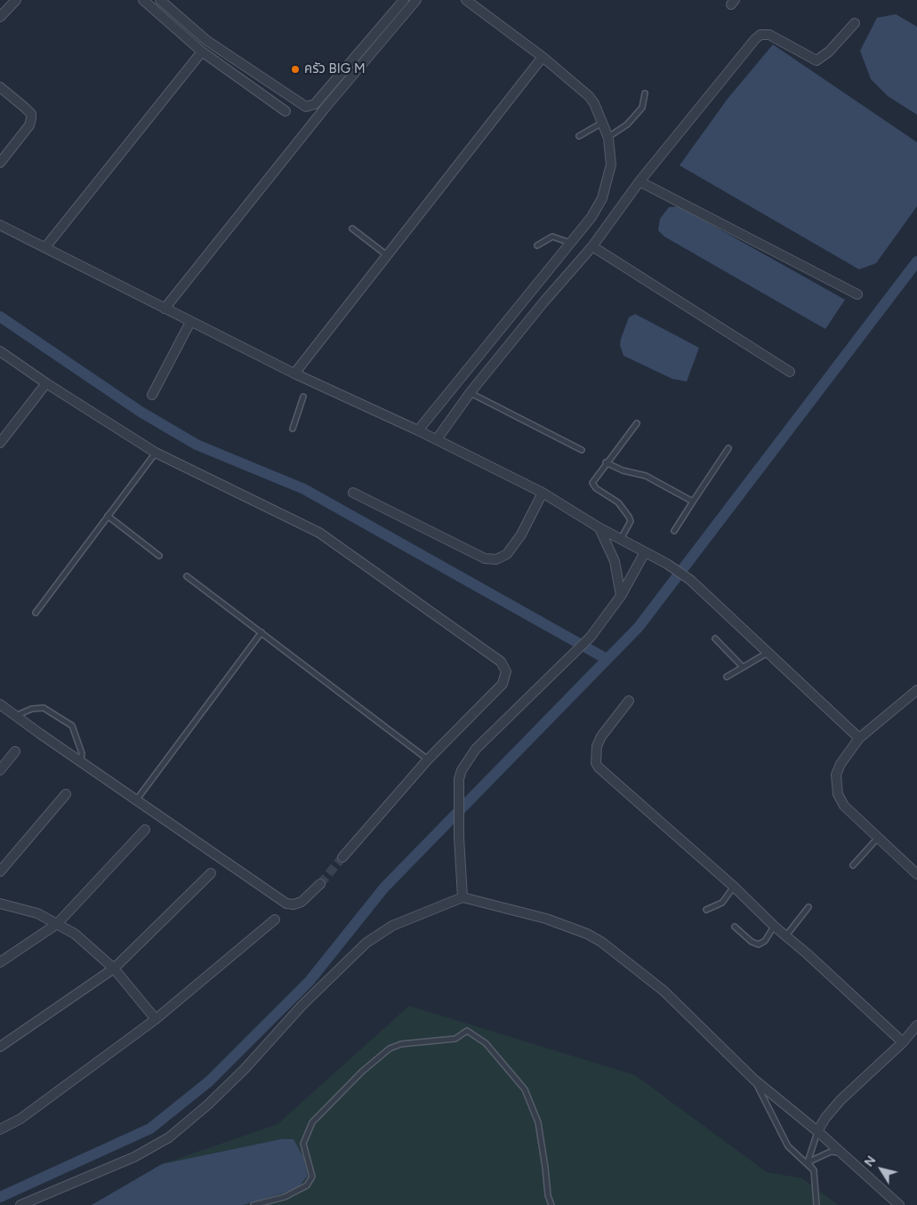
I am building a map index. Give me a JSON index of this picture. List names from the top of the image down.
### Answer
{
  "places": ["ครัว BIG M"],
  "north": "top left"
}
